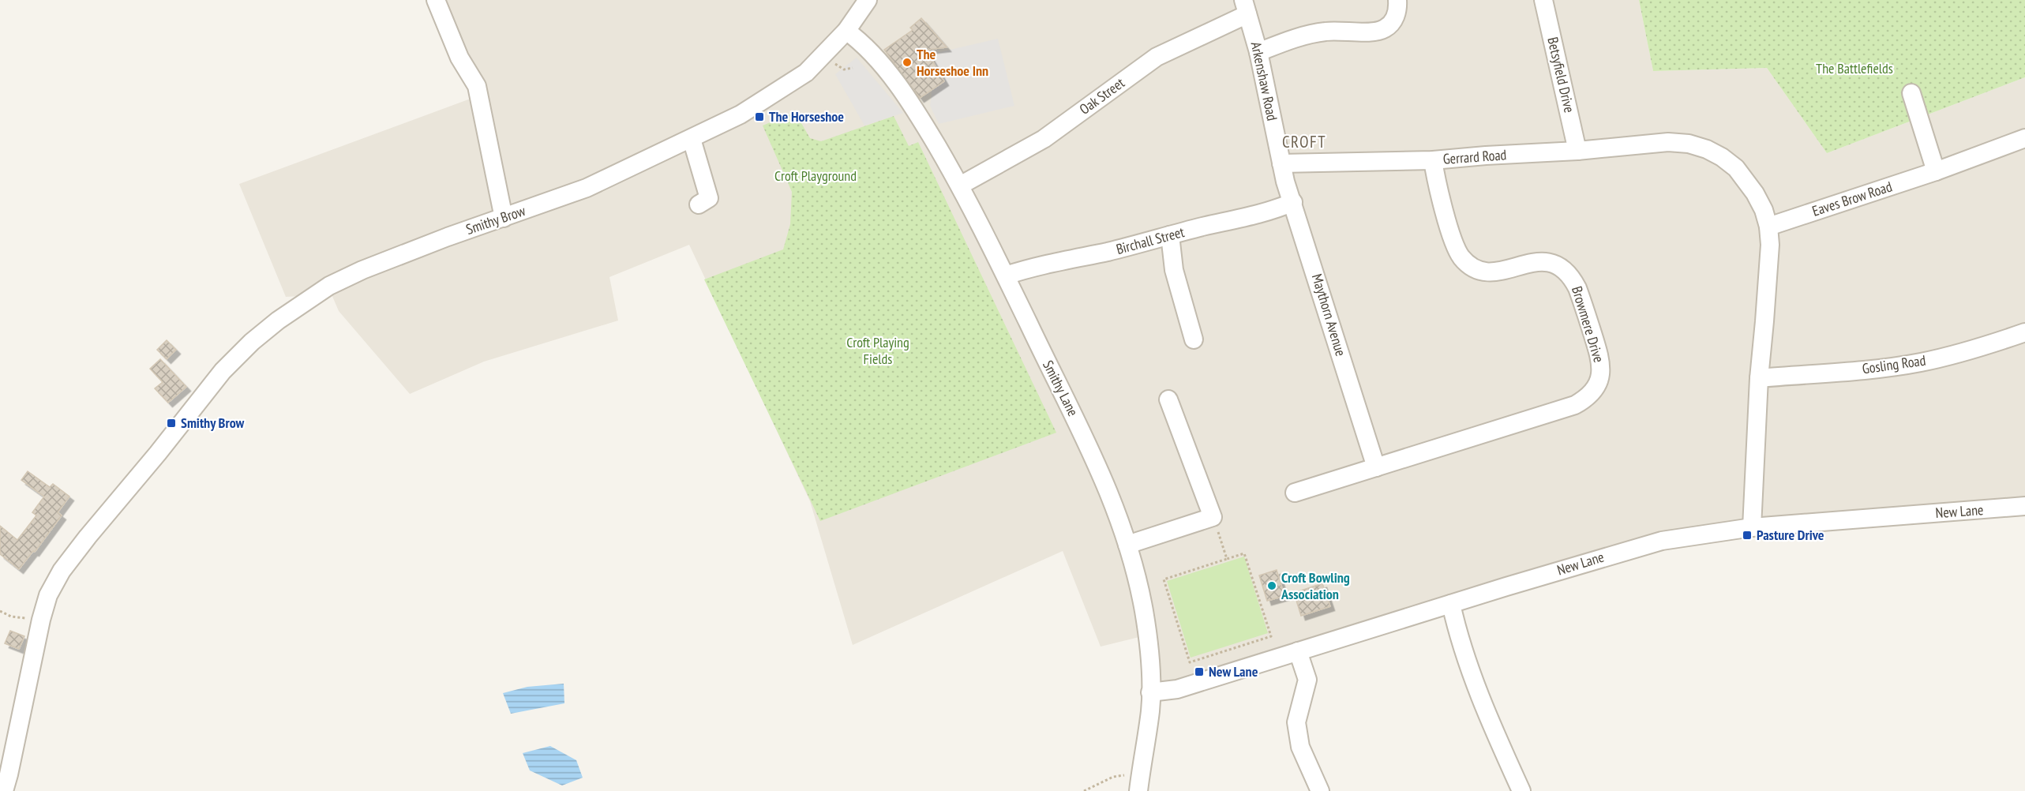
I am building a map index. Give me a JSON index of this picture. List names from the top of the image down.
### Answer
{
  "streets": {
    "street": [
      "Betsyfield Drive",
      "Arkenshaw Road",
      "Oak Street",
      "Gerrard Road",
      "Eaves Brow Road",
      "Smithy Brow",
      "Birchall Street",
      "Maythorn Avenue",
      "Browmere Drive",
      "Gosling Road",
      "Smithy Lane",
      "New Lane"
    ]
  },
  "crossings": [
    ["Betsyfield Drive", "Gerrard Road"],
    ["Arkenshaw Road", "Oak Street"],
    ["Arkenshaw Road", "Gerrard Road"],
    ["Arkenshaw Road", "Maythorn Avenue"],
    ["Oak Street", "Smithy Lane"],
    ["Gerrard Road", "Eaves Brow Road"],
    ["Gerrard Road", "Maythorn Avenue"],
    ["Gerrard Road", "Browmere Drive"],
    ["Smithy Brow", "Smithy Lane"],
    ["Birchall Street", "Maythorn Avenue"],
    ["Birchall Street", "Smithy Lane"],
    ["Maythorn Avenue", "Browmere Drive"],
    ["Smithy Lane", "New Lane"]
  ],
  "districts": ["CROFT"],
  "parks": ["The Battlefields", "Croft Playground", "Croft Playing Fields"],
  "places": {
    "other": ["The Horseshoe Inn", "Croft Bowling Association"],
    "transit": [
      "The Horseshoe",
      "Smithy Brow",
      "Pasture Drive",
      "New Lane"
    ]
  }
}
